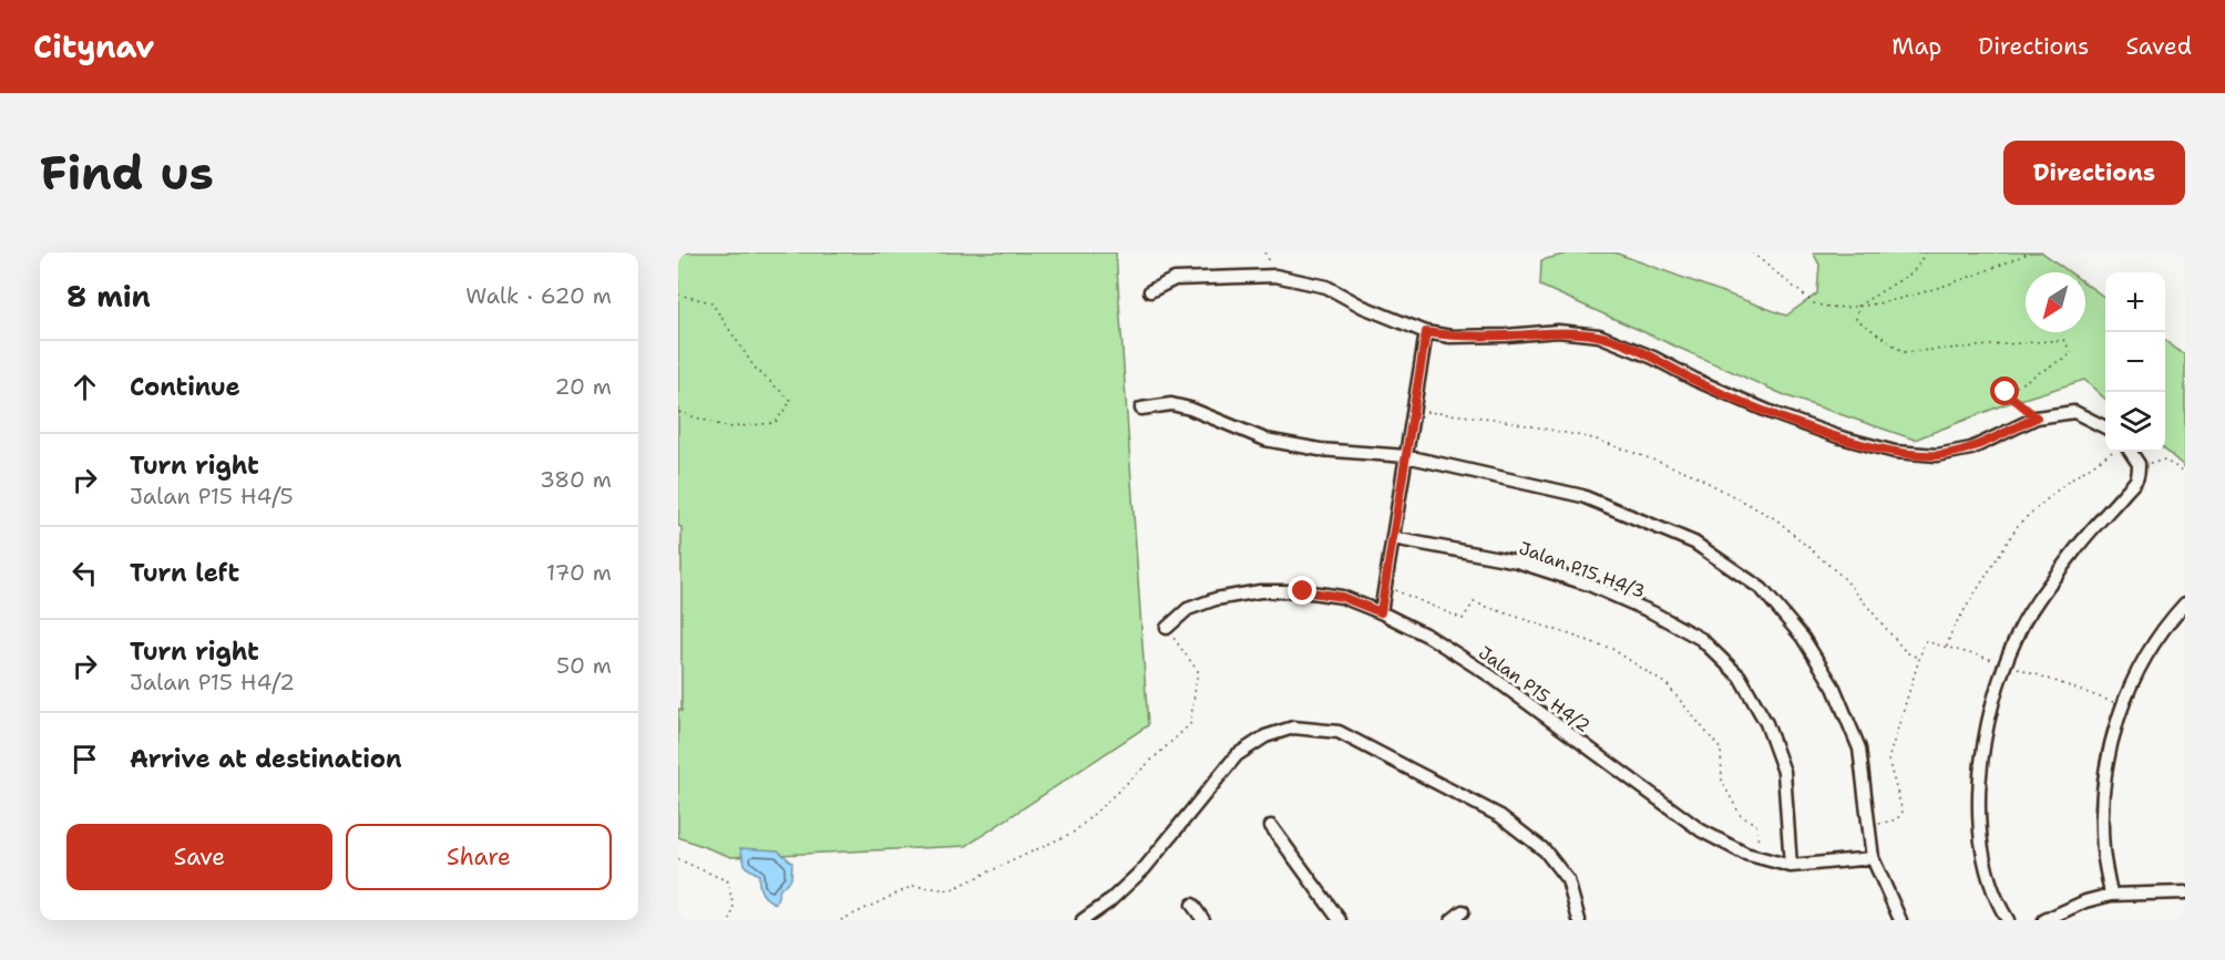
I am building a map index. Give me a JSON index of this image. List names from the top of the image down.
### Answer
{
  "streets": {
    "street": ["Jalan P15 H4/3", "Jalan P15 H4/2"]
  },
  "crossings": [
    ["Jalan P15 H4/3", "Jalan P15 H4/2"]
  ],
  "north": "bottom left",
  "page": {
    "header": "Citynav",
    "nav": ["Map", "Directions", "Saved"],
    "buttons": [
      "Directions",
      ["Save", "Share"]
    ],
    "title": "Find us",
    "heading": ["8 min", "Walk · 620 m"],
    "map_buttons": ["+", "−"],
    "list": [
      ["Continue", "20 m"],
      ["Turn right", "Jalan P15 H4/5", "380 m"],
      ["Turn left", "170 m"],
      ["Turn right", "Jalan P15 H4/2", "50 m"],
      "Arrive at destination"
    ]
  }
}
